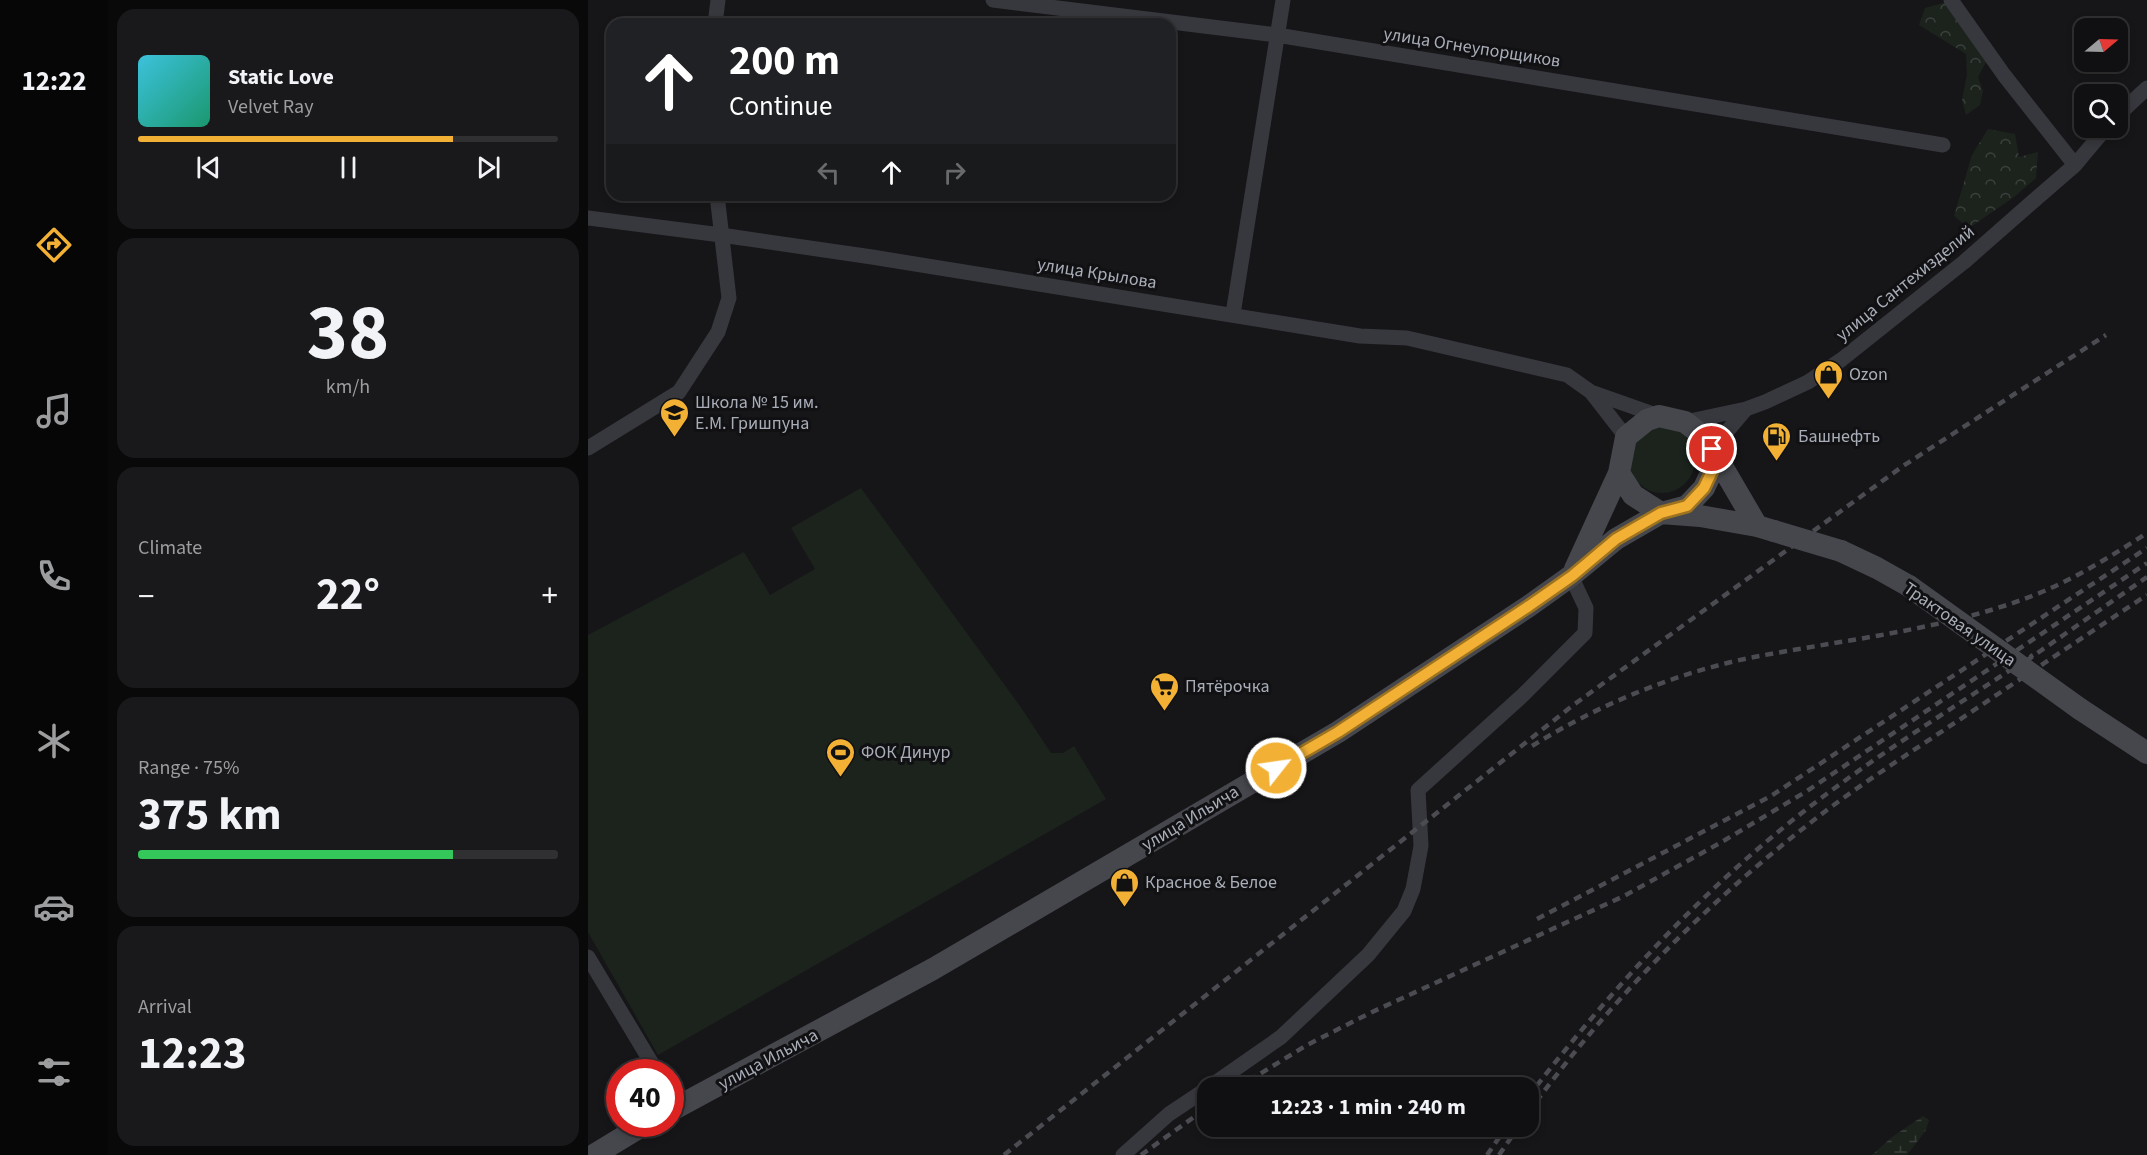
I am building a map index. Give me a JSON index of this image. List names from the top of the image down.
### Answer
{
  "streets": {
    "street": [
      "улица Огнеупорщиков",
      "улица Крылова",
      "улица Сантехизделий",
      "Трактовая улица",
      "улица Ильича"
    ]
  },
  "crossings": [
    ["улица Сантехизделий", "Трактовая улица"],
    ["улица Сантехизделий", "улица Ильича"],
    ["Трактовая улица", "улица Ильича"]
  ],
  "places": {
    "shop": ["Ozon", "Красное & Белое"],
    "school or university": ["Школа № 15 им. Е.М. Гришпуна"],
    "fuel station": ["Башнефть"],
    "supermarket": ["Пятёрочка"],
    "sports": ["ФОК Динур"]
  },
  "north": "right",
  "page": {
    "tabs": "12:22",
    "turn": ["200 m", "Continue"],
    "song": ["Static Love", "Velvet Ray"],
    "tile": [
      ["38", "km/h"],
      "Climate",
      ["Range · 75%", "375 km"],
      ["Arrival", "12:23"]
    ],
    "heat": ["−", "22°", "+"],
    "limit": "40",
    "trip": "12:23 · 1 min · 240 m"
  }
}
